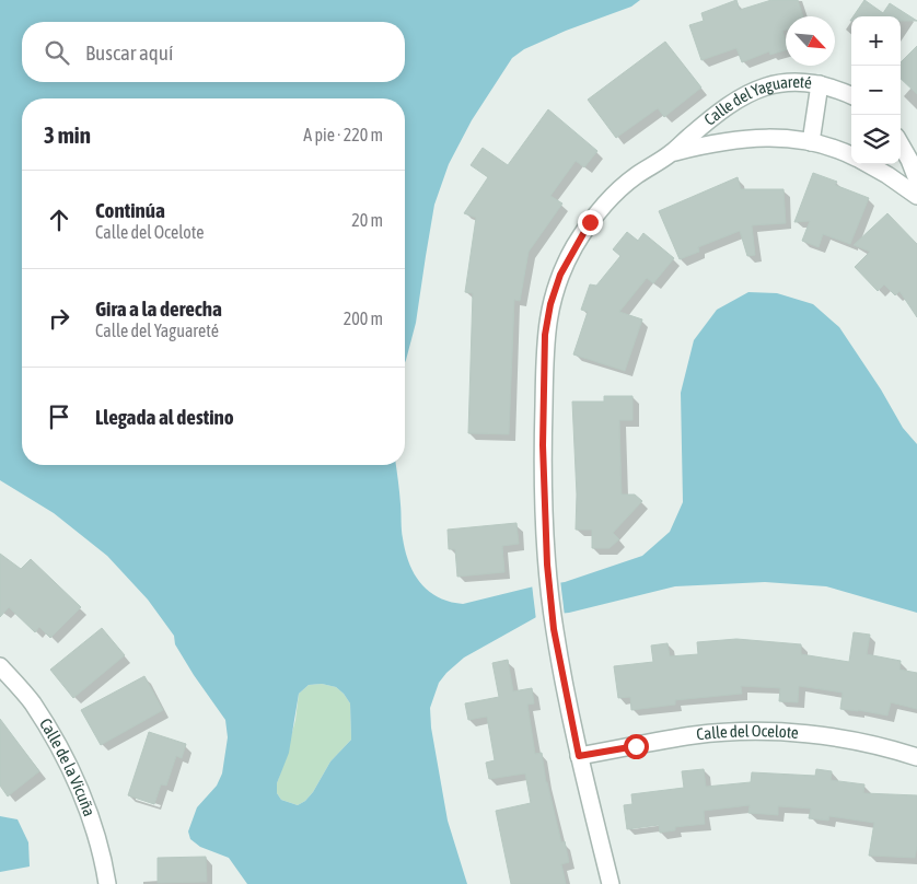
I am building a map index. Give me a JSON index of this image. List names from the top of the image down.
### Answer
{
  "streets": {
    "street": ["Calle del Yaguareté", "Calle del Ocelote", "Calle de la Vicuña"]
  },
  "crossings": [
    ["Calle del Yaguareté", "Calle del Ocelote"]
  ],
  "north": "bottom right",
  "page": {
    "map_buttons": ["+", "−"],
    "search": "Buscar aquí",
    "heading": ["3 min", "A pie · 220 m"],
    "list": [
      ["Continúa", "Calle del Ocelote", "20 m"],
      ["Gira a la derecha", "Calle del Yaguareté", "200 m"],
      "Llegada al destino"
    ]
  }
}
